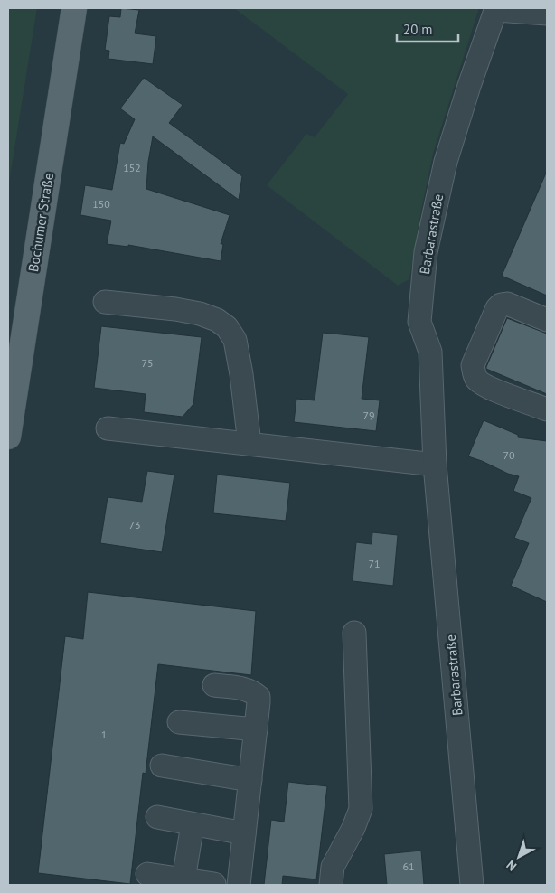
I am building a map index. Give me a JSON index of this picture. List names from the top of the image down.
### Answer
{
  "streets": {
    "main road": ["Bochumer Straße"],
    "street": ["Barbarastraße"]
  },
  "house_numbers": [
    "152",
    "150",
    "75",
    "79",
    "70",
    "73",
    "71",
    "1",
    "61"
  ],
  "scale_bar": "20 m",
  "north": "bottom left"
}
